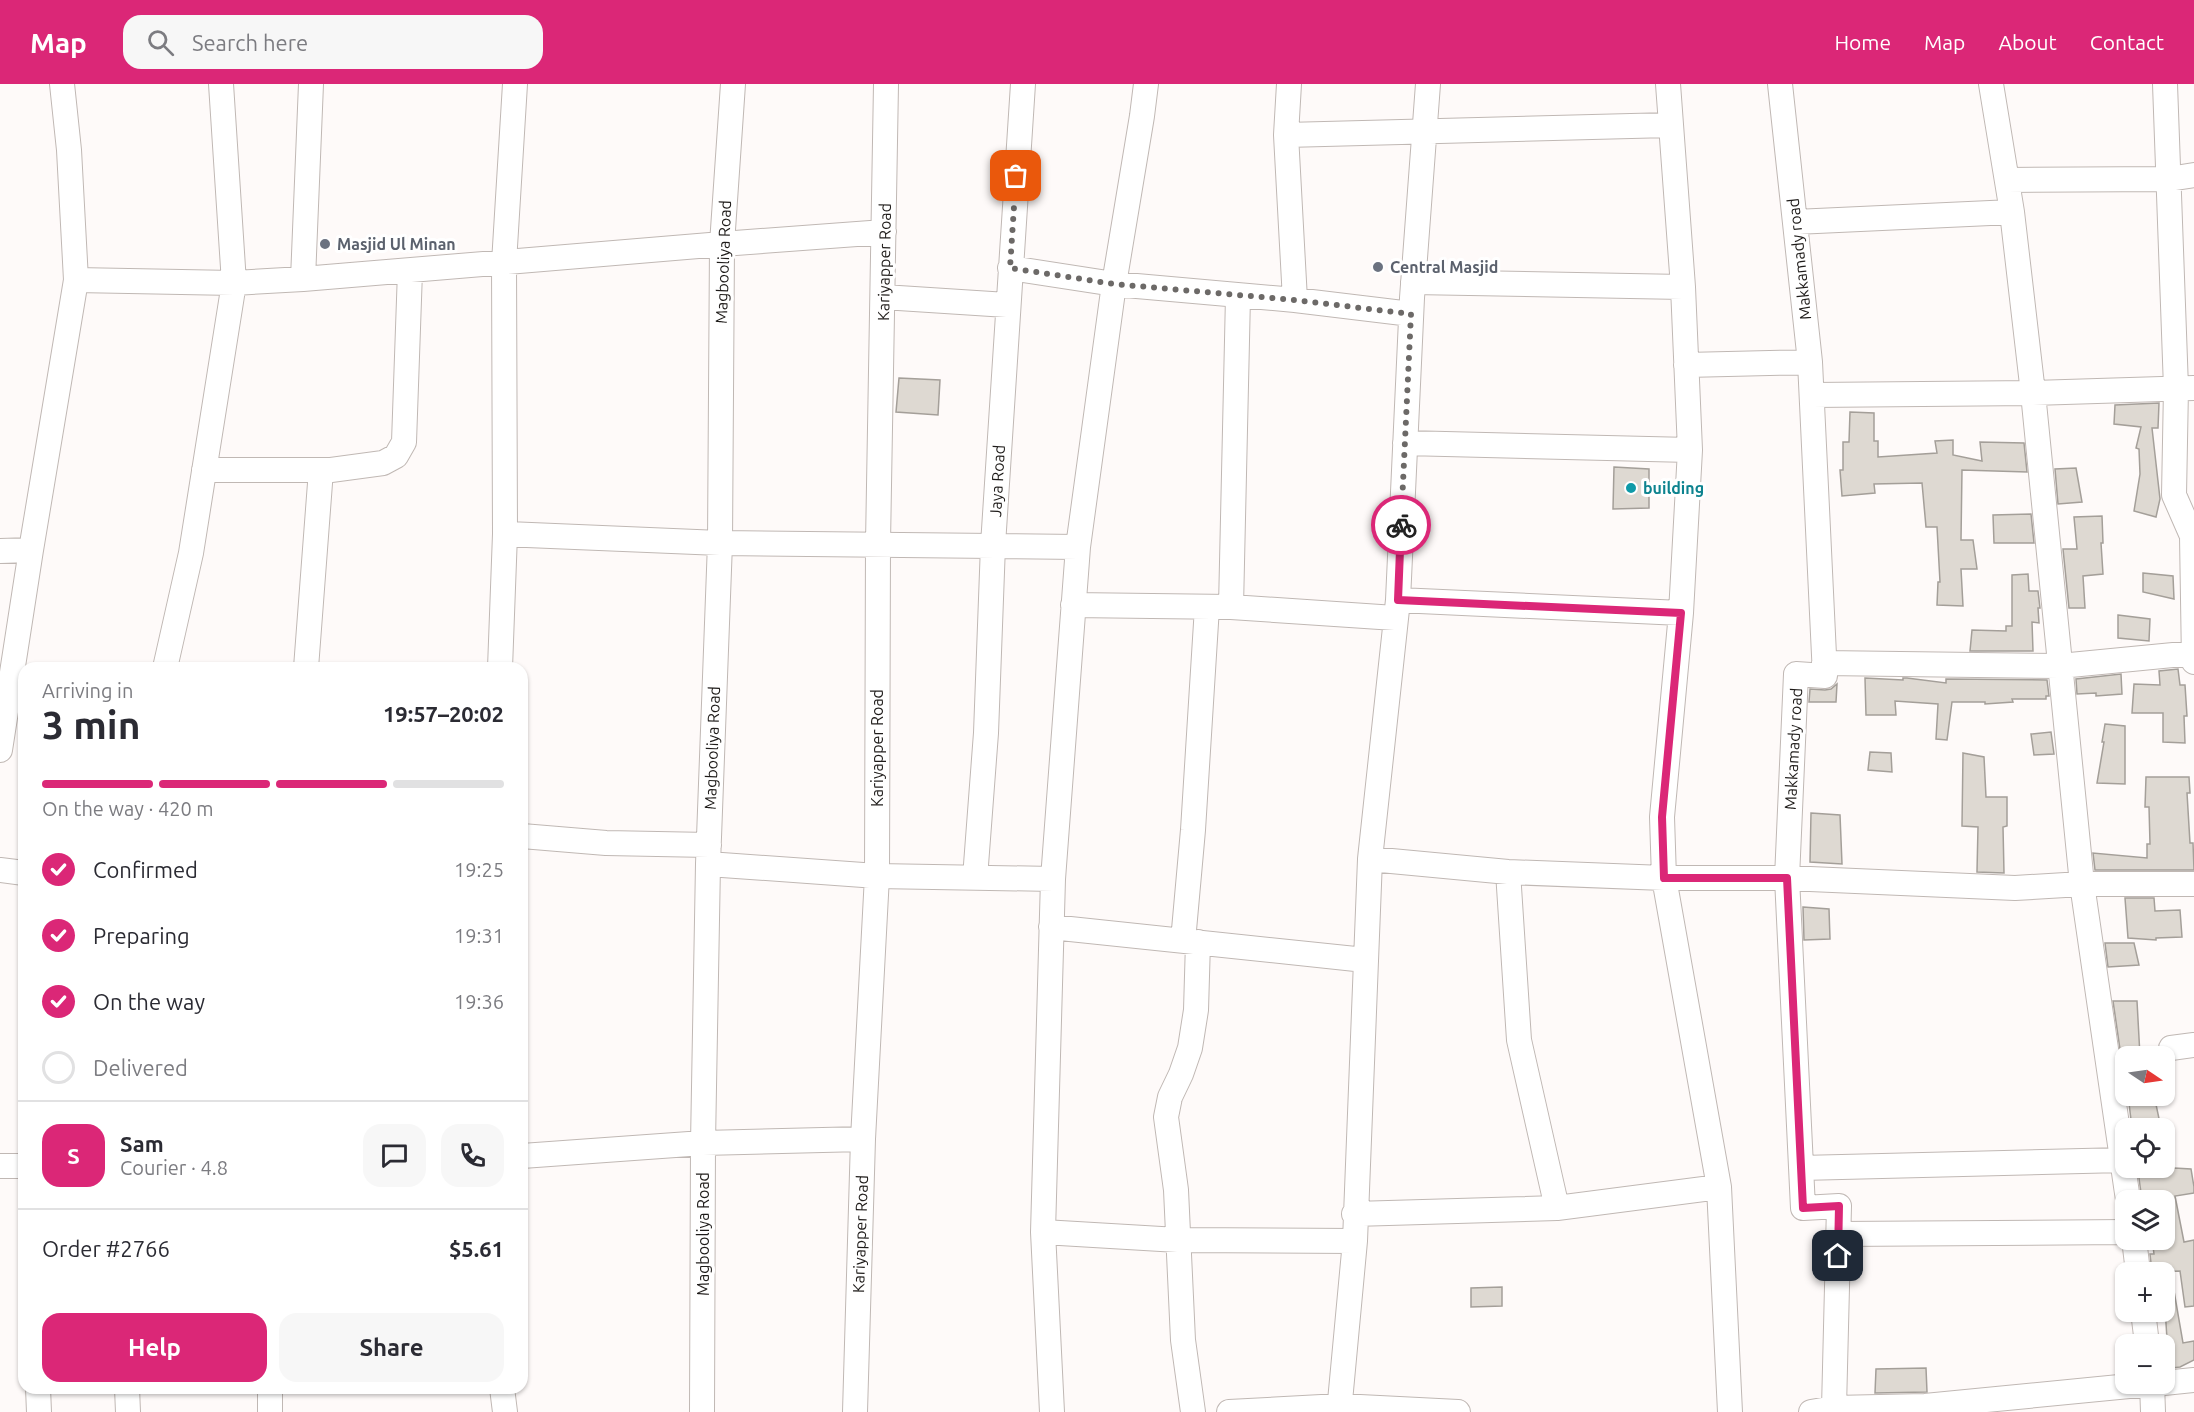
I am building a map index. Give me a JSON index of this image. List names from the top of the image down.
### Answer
{
  "streets": {
    "street": [
      "Makkamady road",
      "Magbooliya Road",
      "Kariyapper Road",
      "Jaya Road"
    ]
  },
  "places": ["Masjid Ul Minan", "Central Masjid", "building"],
  "north": "right",
  "page": {
    "header": "Map",
    "search": "Search here",
    "nav": [
      "Home",
      "Map",
      "About",
      "Contact"
    ],
    "heading": ["3 min", "Arriving in", "19:57–20:02"],
    "panel": [
      "Sam",
      "Courier · 4.8",
      "Order #2766",
      "$5.61"
    ],
    "bar": "On the way · 420 m",
    "list": [
      ["Confirmed", "19:25"],
      ["Preparing", "19:31"],
      ["On the way", "19:36"],
      "Delivered"
    ],
    "map_buttons": ["+", "−"],
    "round": "S",
    "buttons": ["Help", "Share"]
  }
}
